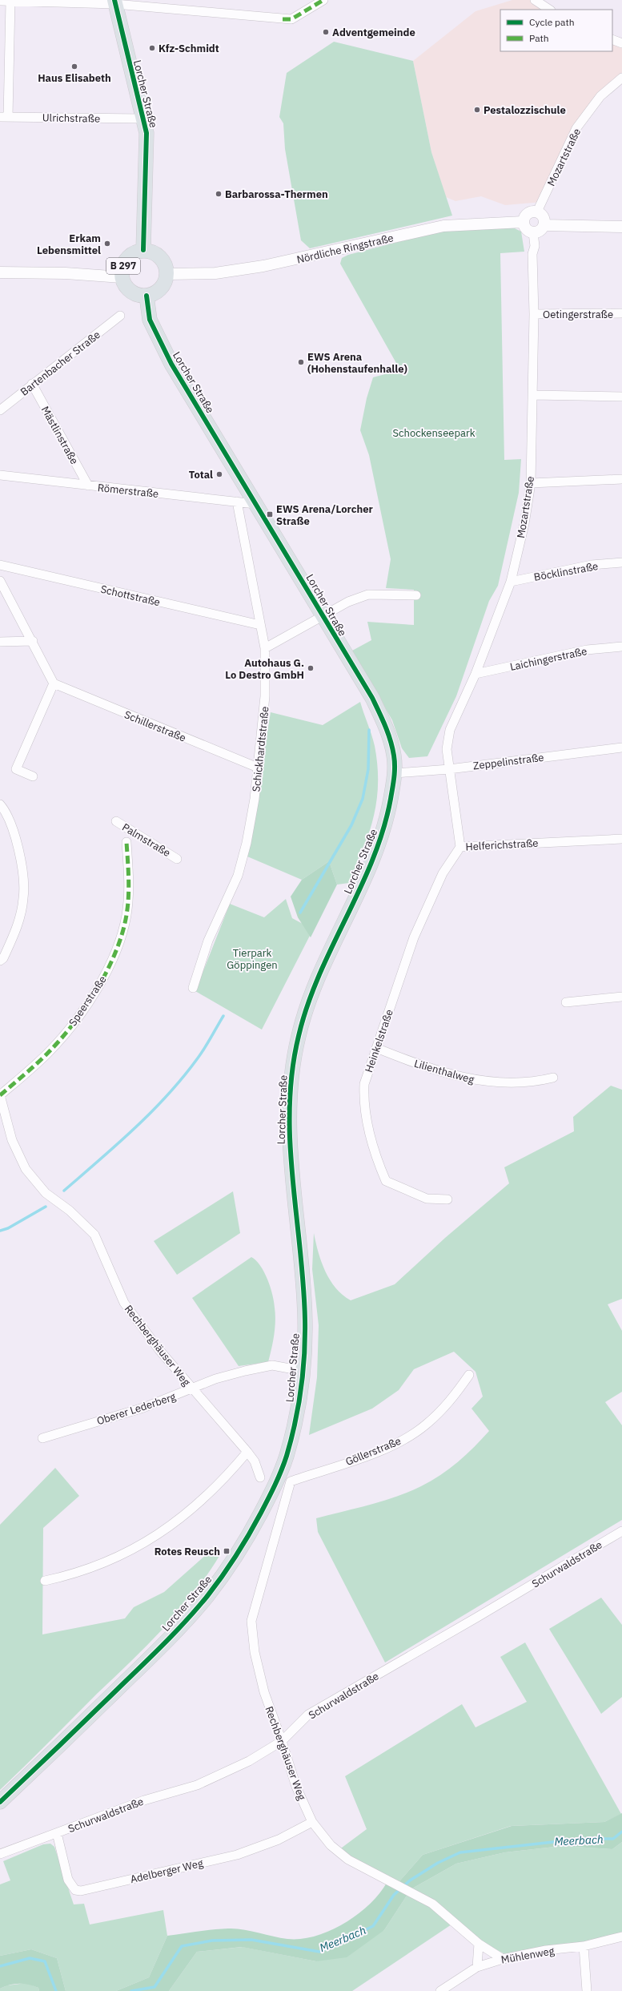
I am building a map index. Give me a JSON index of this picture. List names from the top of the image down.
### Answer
{
  "streets": {
    "main road": ["Lorcher Straße", "B 297"],
    "street": [
      "Ulrichstraße",
      "Mozartstraße",
      "Nördliche Ringstraße",
      "Oetingerstraße",
      "Bartenbacher Straße",
      "Mästlinstraße",
      "Römerstraße",
      "Böcklinstraße",
      "Schottstraße",
      "Laichingerstraße",
      "Schillerstraße",
      "Schickhardtstraße",
      "Zeppelinstraße",
      "Palmstraße",
      "Helferichstraße",
      "Speerstraße",
      "Heinkelstraße",
      "Lilienthalweg",
      "Rechberghäuser Weg",
      "Oberer Lederberg",
      "Göllerstraße",
      "Schurwaldstraße",
      "Adelberger Weg",
      "Mühlenweg"
    ]
  },
  "crossings": [
    ["Lorcher Straße", "Ulrichstraße"],
    ["Lorcher Straße", "Nördliche Ringstraße"],
    ["Lorcher Straße", "B 297"],
    ["Lorcher Straße", "Römerstraße"],
    ["Lorcher Straße", "Zeppelinstraße"],
    ["Lorcher Straße", "Oberer Lederberg"],
    ["Mozartstraße", "Nördliche Ringstraße"],
    ["Mozartstraße", "Oetingerstraße"],
    ["Mozartstraße", "Böcklinstraße"],
    ["Mozartstraße", "Laichingerstraße"],
    ["Mozartstraße", "Zeppelinstraße"],
    ["Mozartstraße", "Helferichstraße"],
    ["Nördliche Ringstraße", "B 297"],
    ["Bartenbacher Straße", "Mästlinstraße"],
    ["Mästlinstraße", "Römerstraße"],
    ["Römerstraße", "Schickhardtstraße"],
    ["Schottstraße", "Schickhardtstraße"],
    ["Schillerstraße", "Schickhardtstraße"],
    ["Zeppelinstraße", "Helferichstraße"],
    ["Helferichstraße", "Heinkelstraße"],
    ["Speerstraße", "Rechberghäuser Weg"],
    ["Heinkelstraße", "Lilienthalweg"],
    ["Rechberghäuser Weg", "Oberer Lederberg"],
    ["Rechberghäuser Weg", "Göllerstraße"],
    ["Rechberghäuser Weg", "Schurwaldstraße"],
    ["Rechberghäuser Weg", "Adelberger Weg"],
    ["Rechberghäuser Weg", "Mühlenweg"],
    ["Schurwaldstraße", "Adelberger Weg"]
  ],
  "water": ["Meerbach"],
  "parks": ["Schockenseepark", "Tierpark Göppingen"],
  "places": {
    "other": [
      "Adventgemeinde",
      "Kfz-Schmidt",
      "Haus Elisabeth",
      "Pestalozzischule",
      "Barbarossa-Thermen",
      "Erkam Lebensmittel",
      "EWS Arena (Hohenstaufenhalle)",
      "Total",
      "Autohaus G. Lo Destro GmbH"
    ],
    "transit": ["EWS Arena/Lorcher Straße", "Rotes Reusch"]
  },
  "legend": ["Cycle path", "Path"]
}
